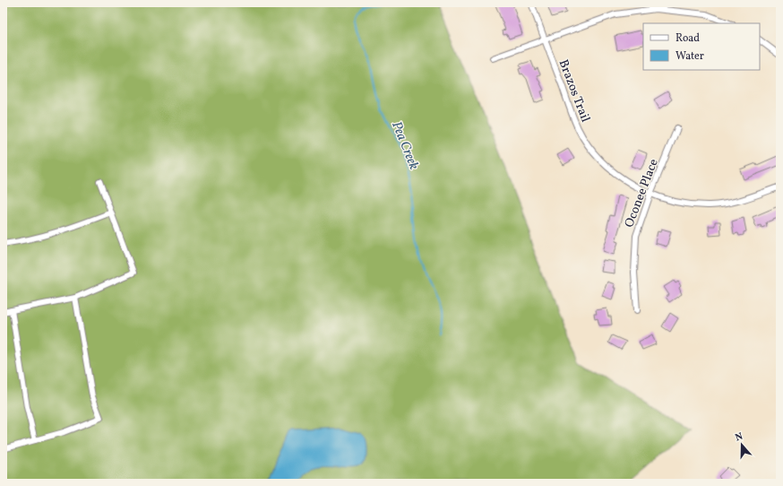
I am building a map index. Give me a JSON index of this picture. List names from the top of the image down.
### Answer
{
  "streets": {
    "street": ["Brazos Trail", "Oconee Place"]
  },
  "crossings": [
    ["Brazos Trail", "Oconee Place"]
  ],
  "water": ["Pea Creek"],
  "legend": ["Road", "Water"],
  "north": "top"
}
